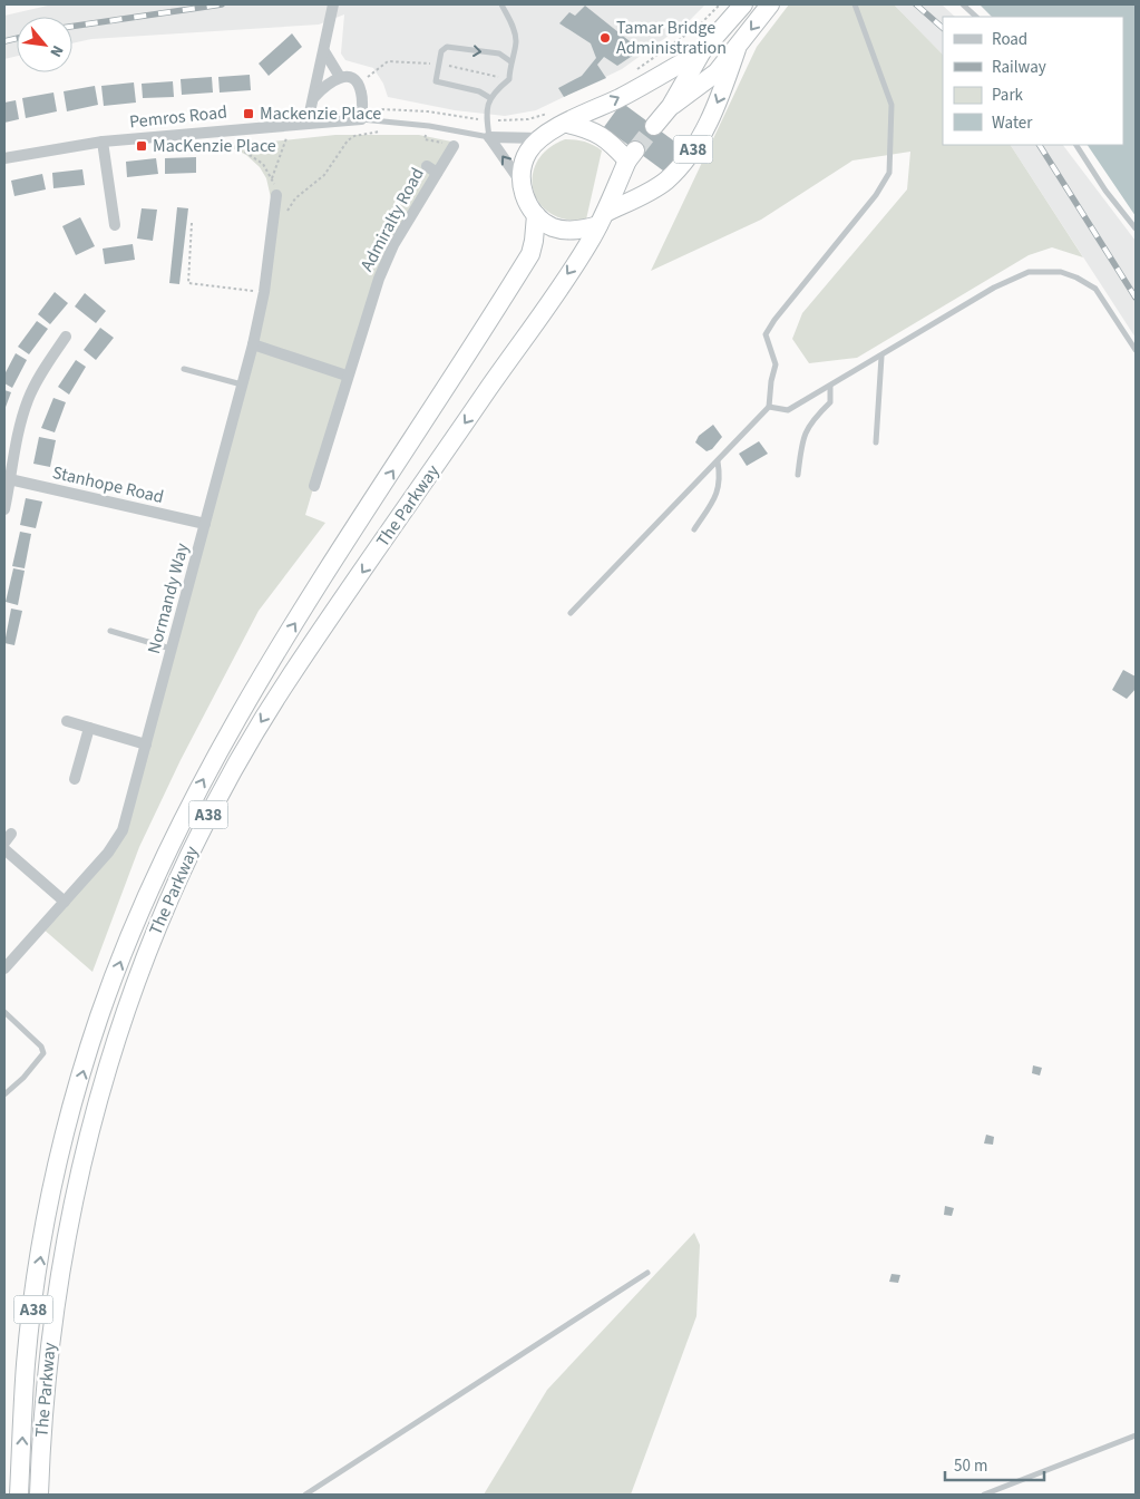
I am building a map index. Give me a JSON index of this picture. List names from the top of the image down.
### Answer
{
  "streets": {
    "highway": ["A38", "The Parkway"],
    "street": [
      "Pemros Road",
      "Admiralty Road",
      "Stanhope Road",
      "Normandy Way"
    ]
  },
  "crossings": [
    ["Pemros Road", "A38"],
    ["Pemros Road", "The Parkway"],
    ["A38", "The Parkway"],
    ["Stanhope Road", "Normandy Way"]
  ],
  "places": {
    "other": ["Tamar Bridge Administration"],
    "transit": ["Mackenzie Place", "MacKenzie Place"]
  },
  "legend": [
    "Road",
    "Railway",
    "Park",
    "Water"
  ],
  "scale_bar": "50 m",
  "north": "bottom right"
}
